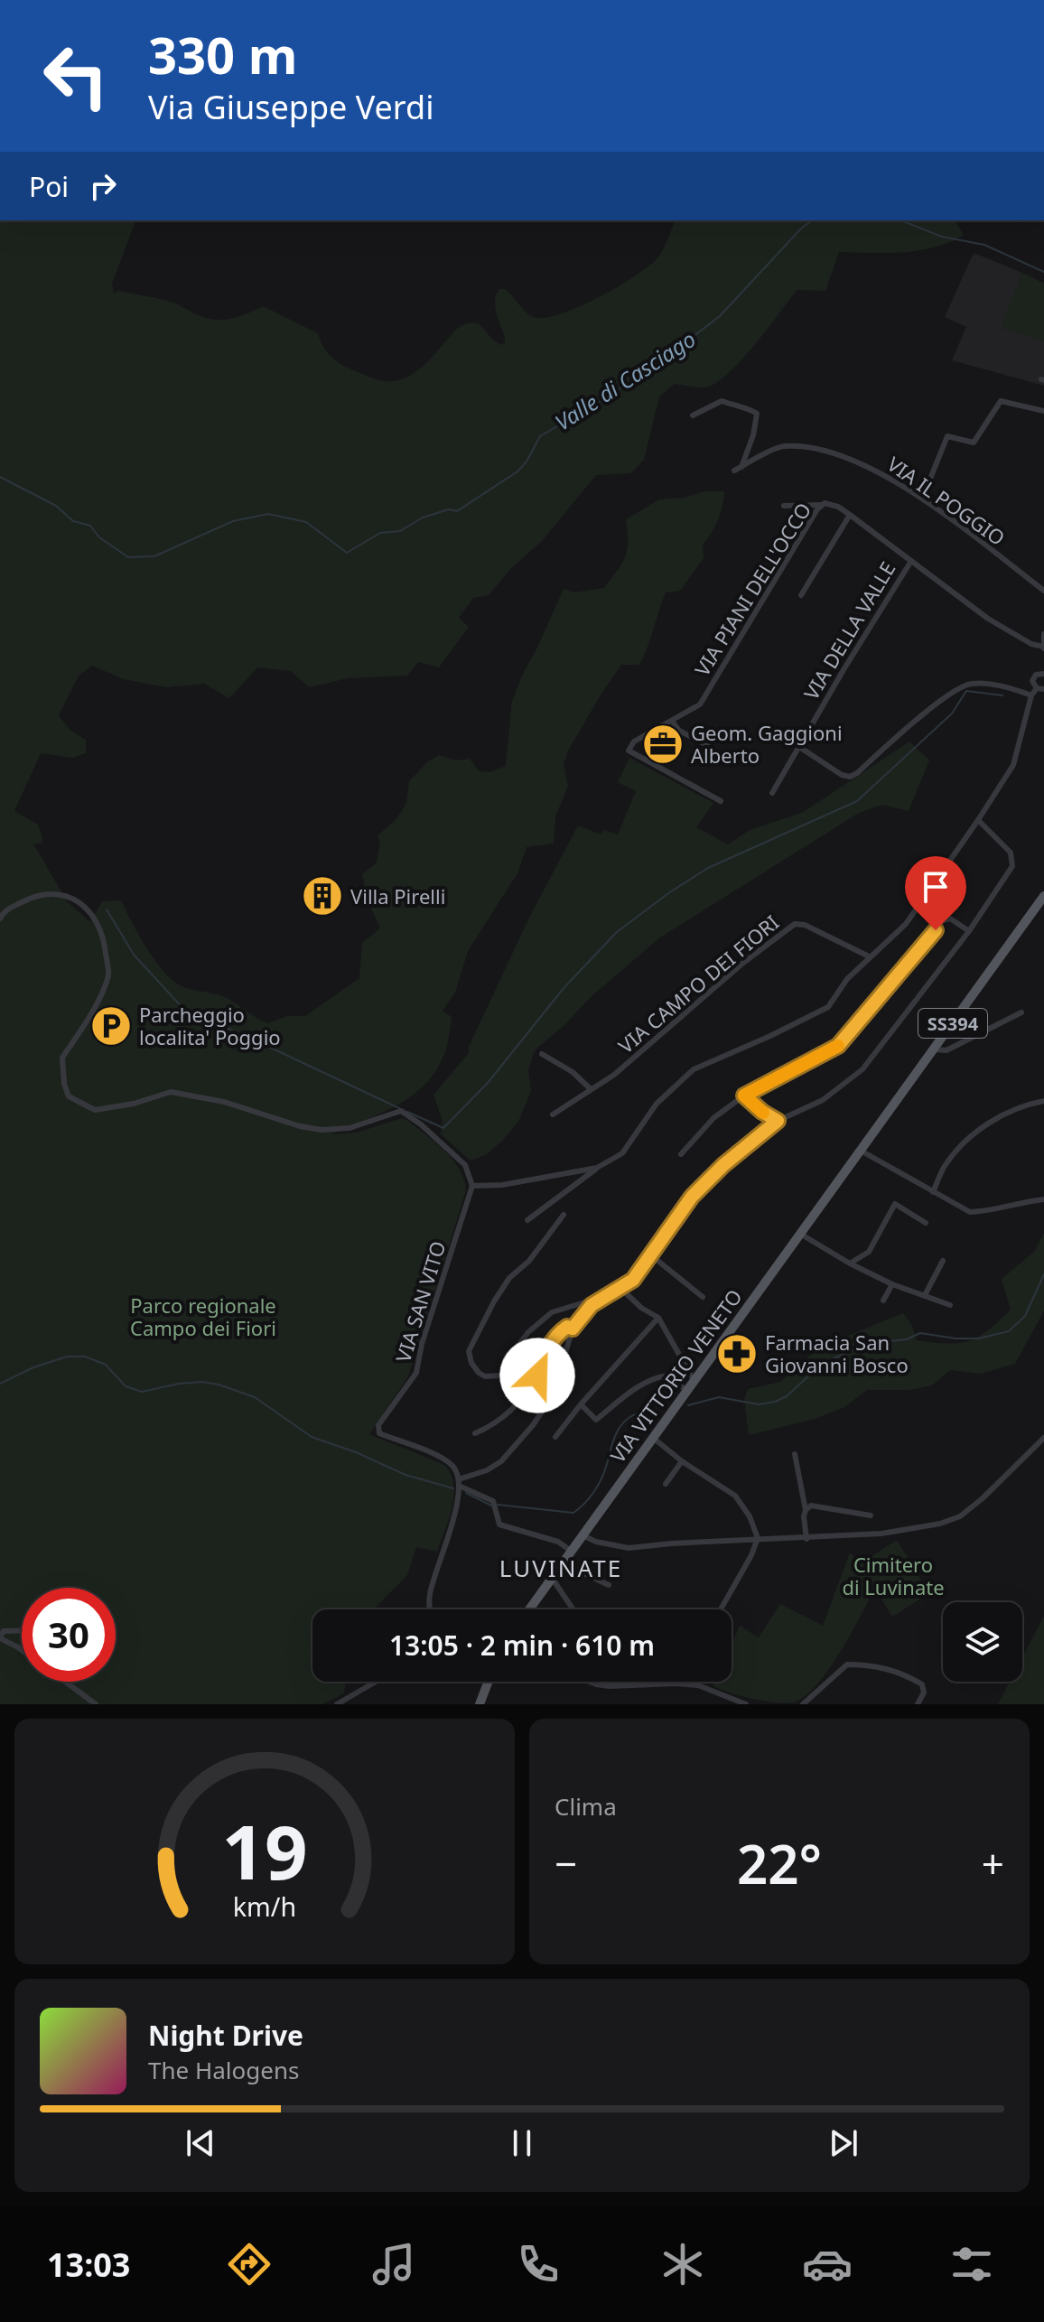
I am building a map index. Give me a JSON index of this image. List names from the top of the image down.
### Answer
{
  "streets": {
    "main road": ["SS394", "VIA VITTORIO VENETO"],
    "street": [
      "VIA IL POGGIO",
      "VIA PIANI DELL'OCCO",
      "VIA DELLA VALLE",
      "VIA CAMPO DEI FIORI",
      "VIA SAN VITO"
    ]
  },
  "crossings": [
    ["VIA PIANI DELL'OCCO", "VIA DELLA VALLE"],
    ["SS394", "VIA VITTORIO VENETO"]
  ],
  "districts": ["LUVINATE"],
  "water": ["Valle di Casciago"],
  "parks": ["Parco regionale Campo dei Fiori", "Cimitero di Luvinate"],
  "places": {
    "office": ["Geom. Gaggioni Alberto"],
    "building": ["Villa Pirelli"],
    "parking": ["Parcheggio localita' Poggio"],
    "pharmacy": ["Farmacia San Giovanni Bosco"]
  },
  "page": {
    "turn": ["330 m", "Via Giuseppe Verdi"],
    "then": "Poi",
    "limit": "30",
    "trip": "13:05 · 2 min · 610 m",
    "tile": "Clima",
    "heat": ["−", "22°", "+"],
    "song": ["Night Drive", "The Halogens"],
    "tabs": "13:03",
    "gauge": ["19", "km/h"]
  }
}
